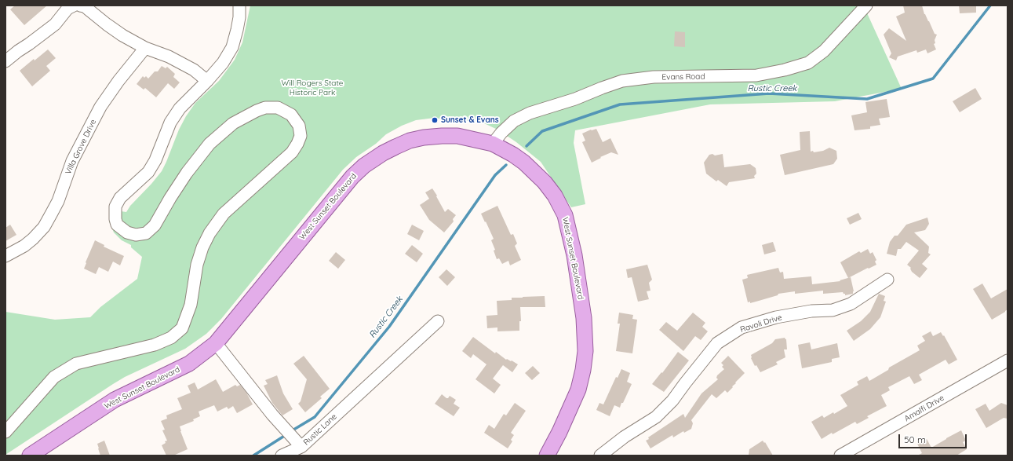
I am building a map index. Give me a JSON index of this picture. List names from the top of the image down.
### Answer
{
  "streets": {
    "main road": ["West Sunset Boulevard"],
    "street": [
      "Evans Road",
      "Villa Grove Drive",
      "Ravoli Drive",
      "Amalfi Drive",
      "Rustic Lane"
    ]
  },
  "crossings": [
    ["Evans Road", "West Sunset Boulevard"],
    ["West Sunset Boulevard", "Rustic Lane"]
  ],
  "water": ["Rustic Creek"],
  "parks": ["Will Rogers State Historic Park"],
  "places": ["Sunset & Evans"],
  "scale_bar": "50 m"
}
